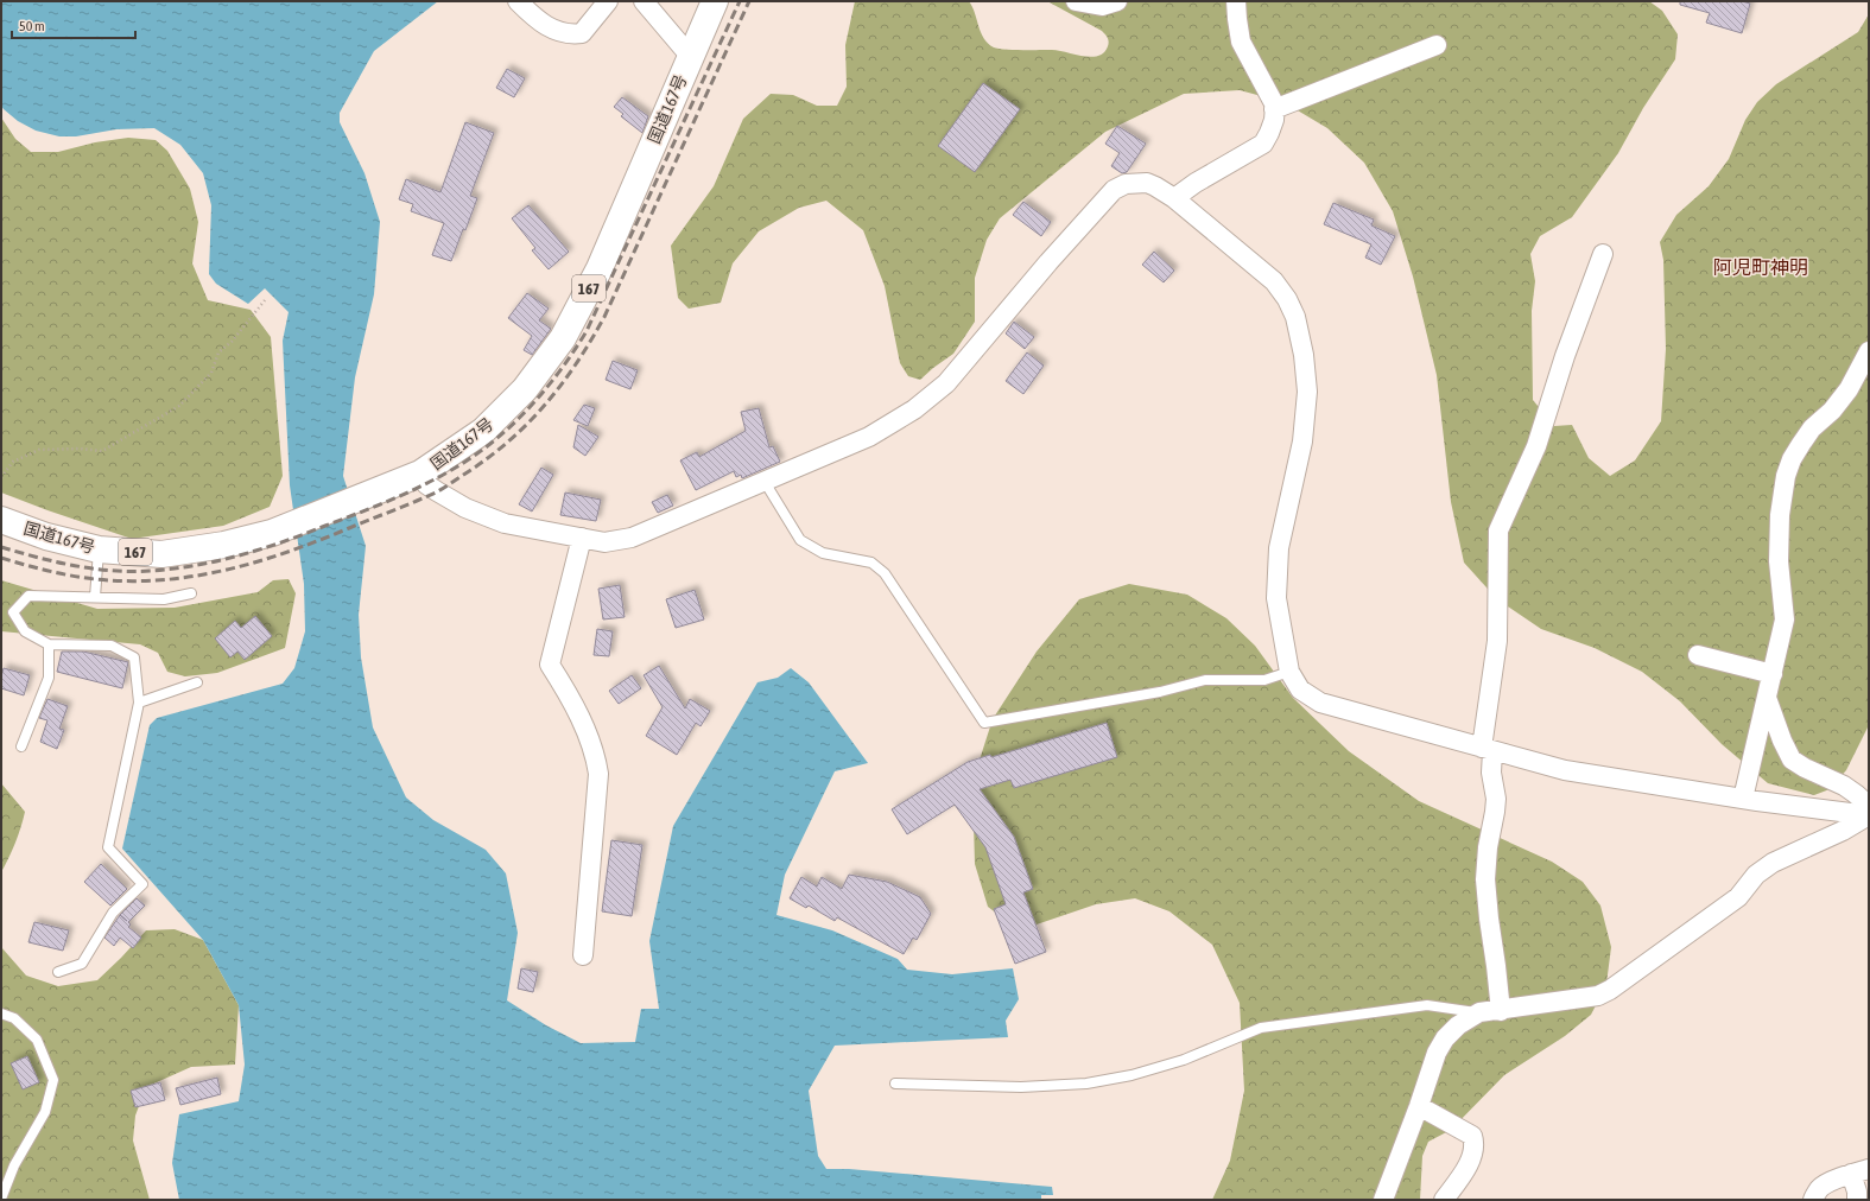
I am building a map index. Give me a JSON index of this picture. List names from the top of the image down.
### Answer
{
  "streets": {
    "highway": ["国道167号", "167"]
  },
  "districts": ["阿児町神明"],
  "scale_bar": "50 m"
}
